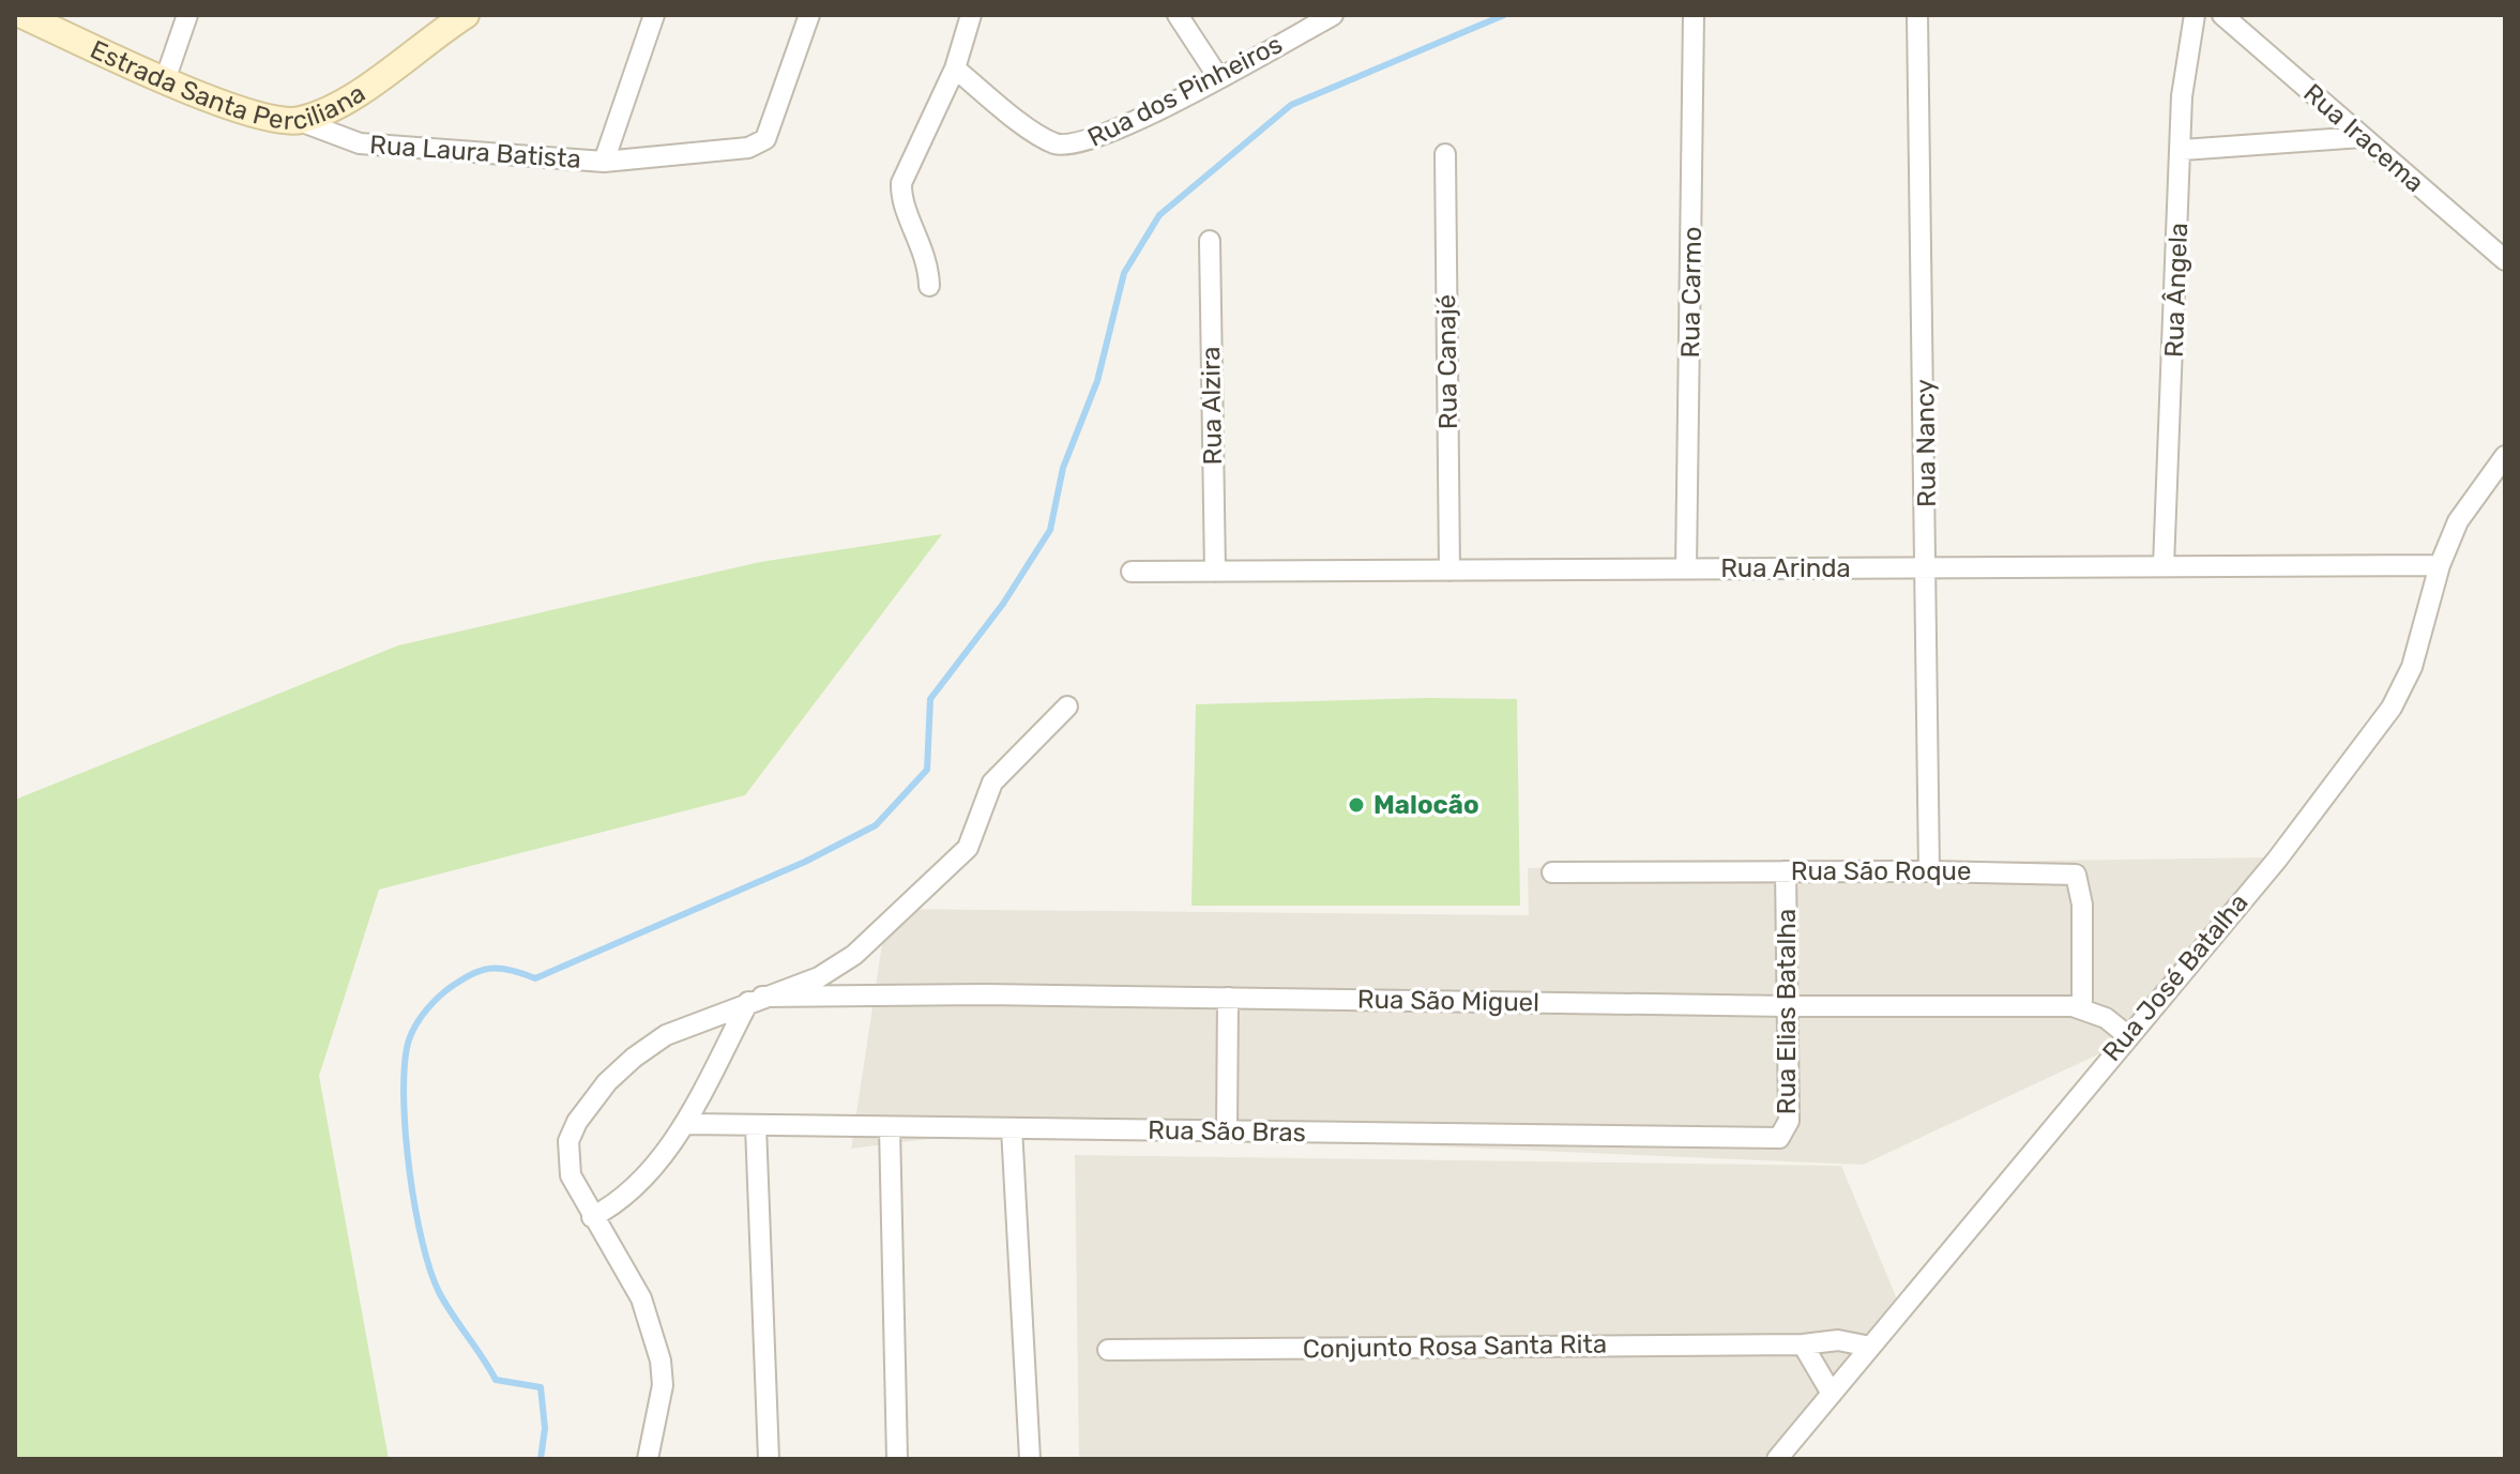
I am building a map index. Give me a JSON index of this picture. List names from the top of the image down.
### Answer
{
  "streets": {
    "street": [
      "Estrada Santa Perciliana",
      "Rua dos Pinheiros",
      "Rua Iracema",
      "Rua Laura Batista",
      "Rua Ângela",
      "Rua Carmo",
      "Rua Canajé",
      "Rua Alzira",
      "Rua Nancy",
      "Rua Arinda",
      "Rua São Roque",
      "Rua José Batalha",
      "Rua São Miguel",
      "Rua Elias Batalha",
      "Rua São Bras",
      "Conjunto Rosa Santa Rita"
    ]
  },
  "crossings": [
    ["Estrada Santa Perciliana", "Rua Laura Batista"],
    ["Rua Ângela", "Rua Arinda"],
    ["Rua Carmo", "Rua Arinda"],
    ["Rua Canajé", "Rua Arinda"],
    ["Rua Alzira", "Rua Arinda"],
    ["Rua Nancy", "Rua Arinda"],
    ["Rua Nancy", "Rua São Roque"],
    ["Rua Arinda", "Rua José Batalha"],
    ["Rua São Roque", "Rua São Miguel"],
    ["Rua São Roque", "Rua Elias Batalha"],
    ["Rua José Batalha", "Rua São Miguel"],
    ["Rua José Batalha", "Conjunto Rosa Santa Rita"],
    ["Rua São Miguel", "Rua Elias Batalha"],
    ["Rua Elias Batalha", "Rua São Bras"]
  ],
  "places": ["Malocão"]
}
